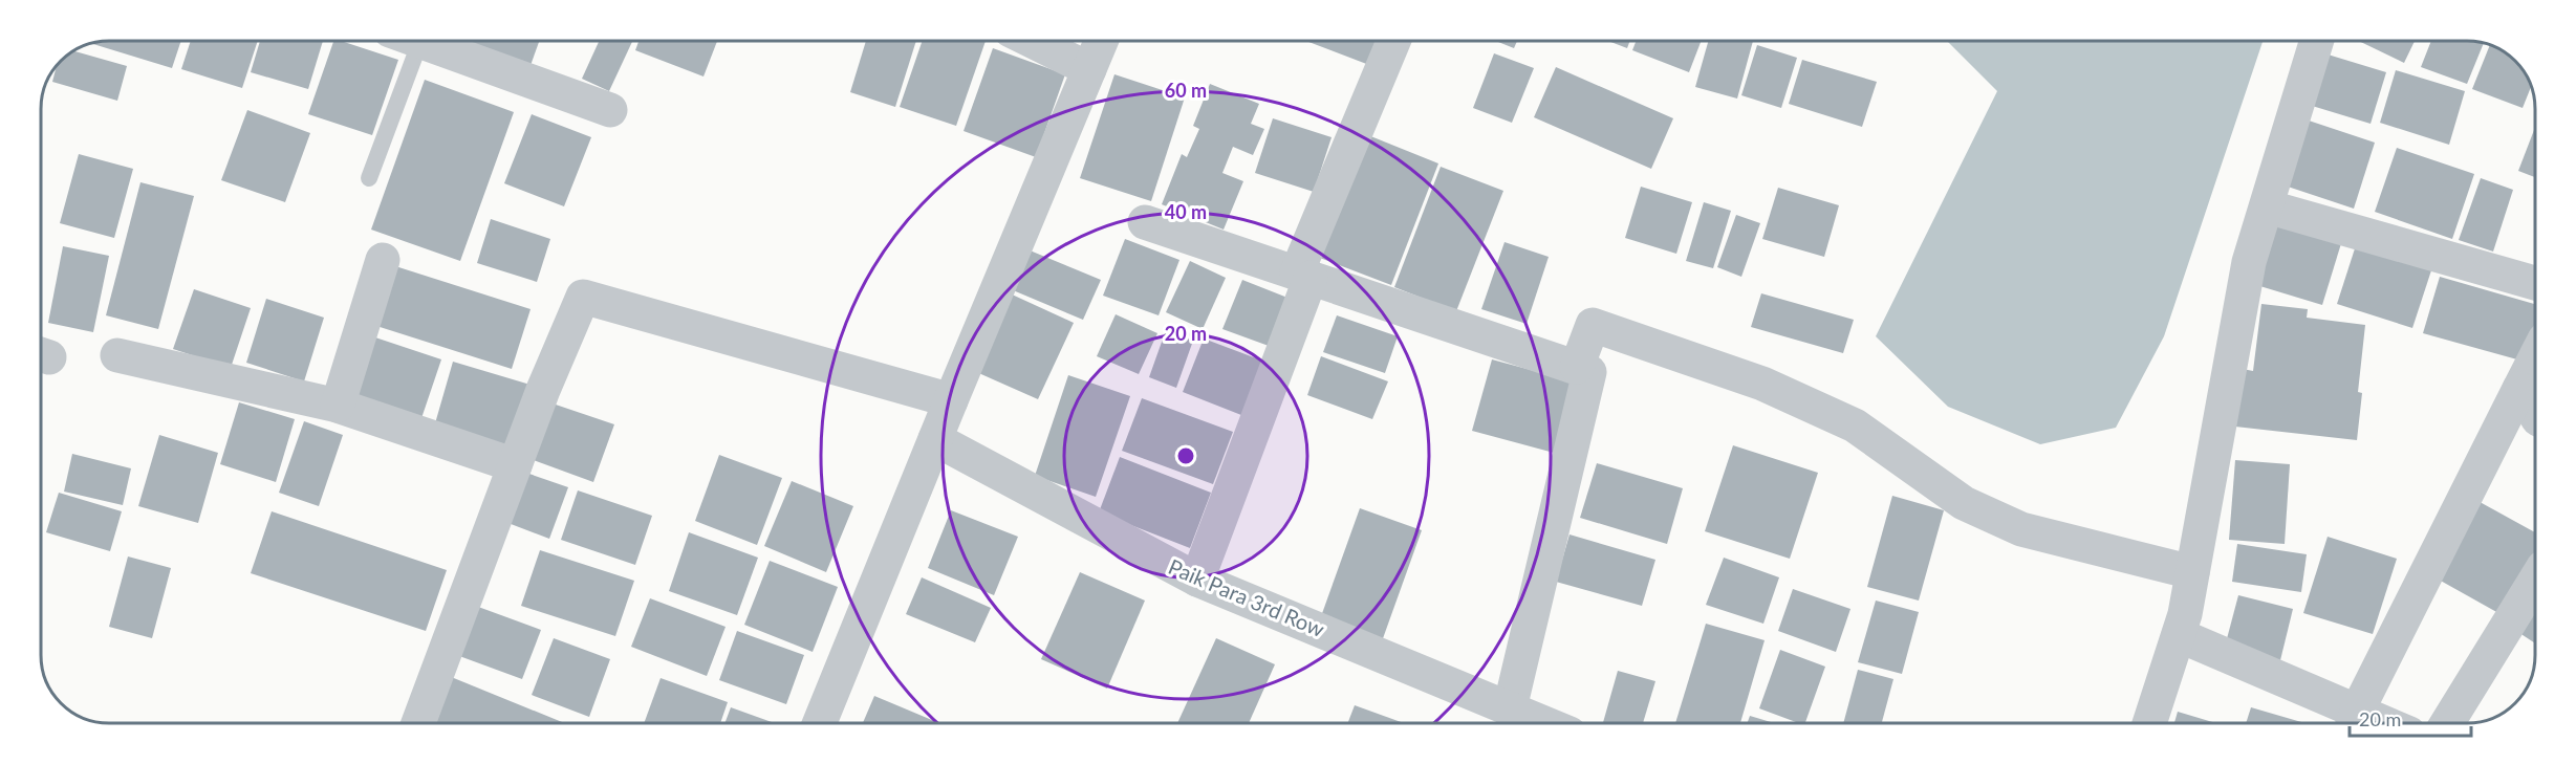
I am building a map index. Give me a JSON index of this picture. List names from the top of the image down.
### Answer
{
  "streets": {
    "street": ["Paik Para 3rd Row"]
  },
  "scale_bar": "20 m",
  "rings": ["60 m", "40 m", "20 m"]
}
